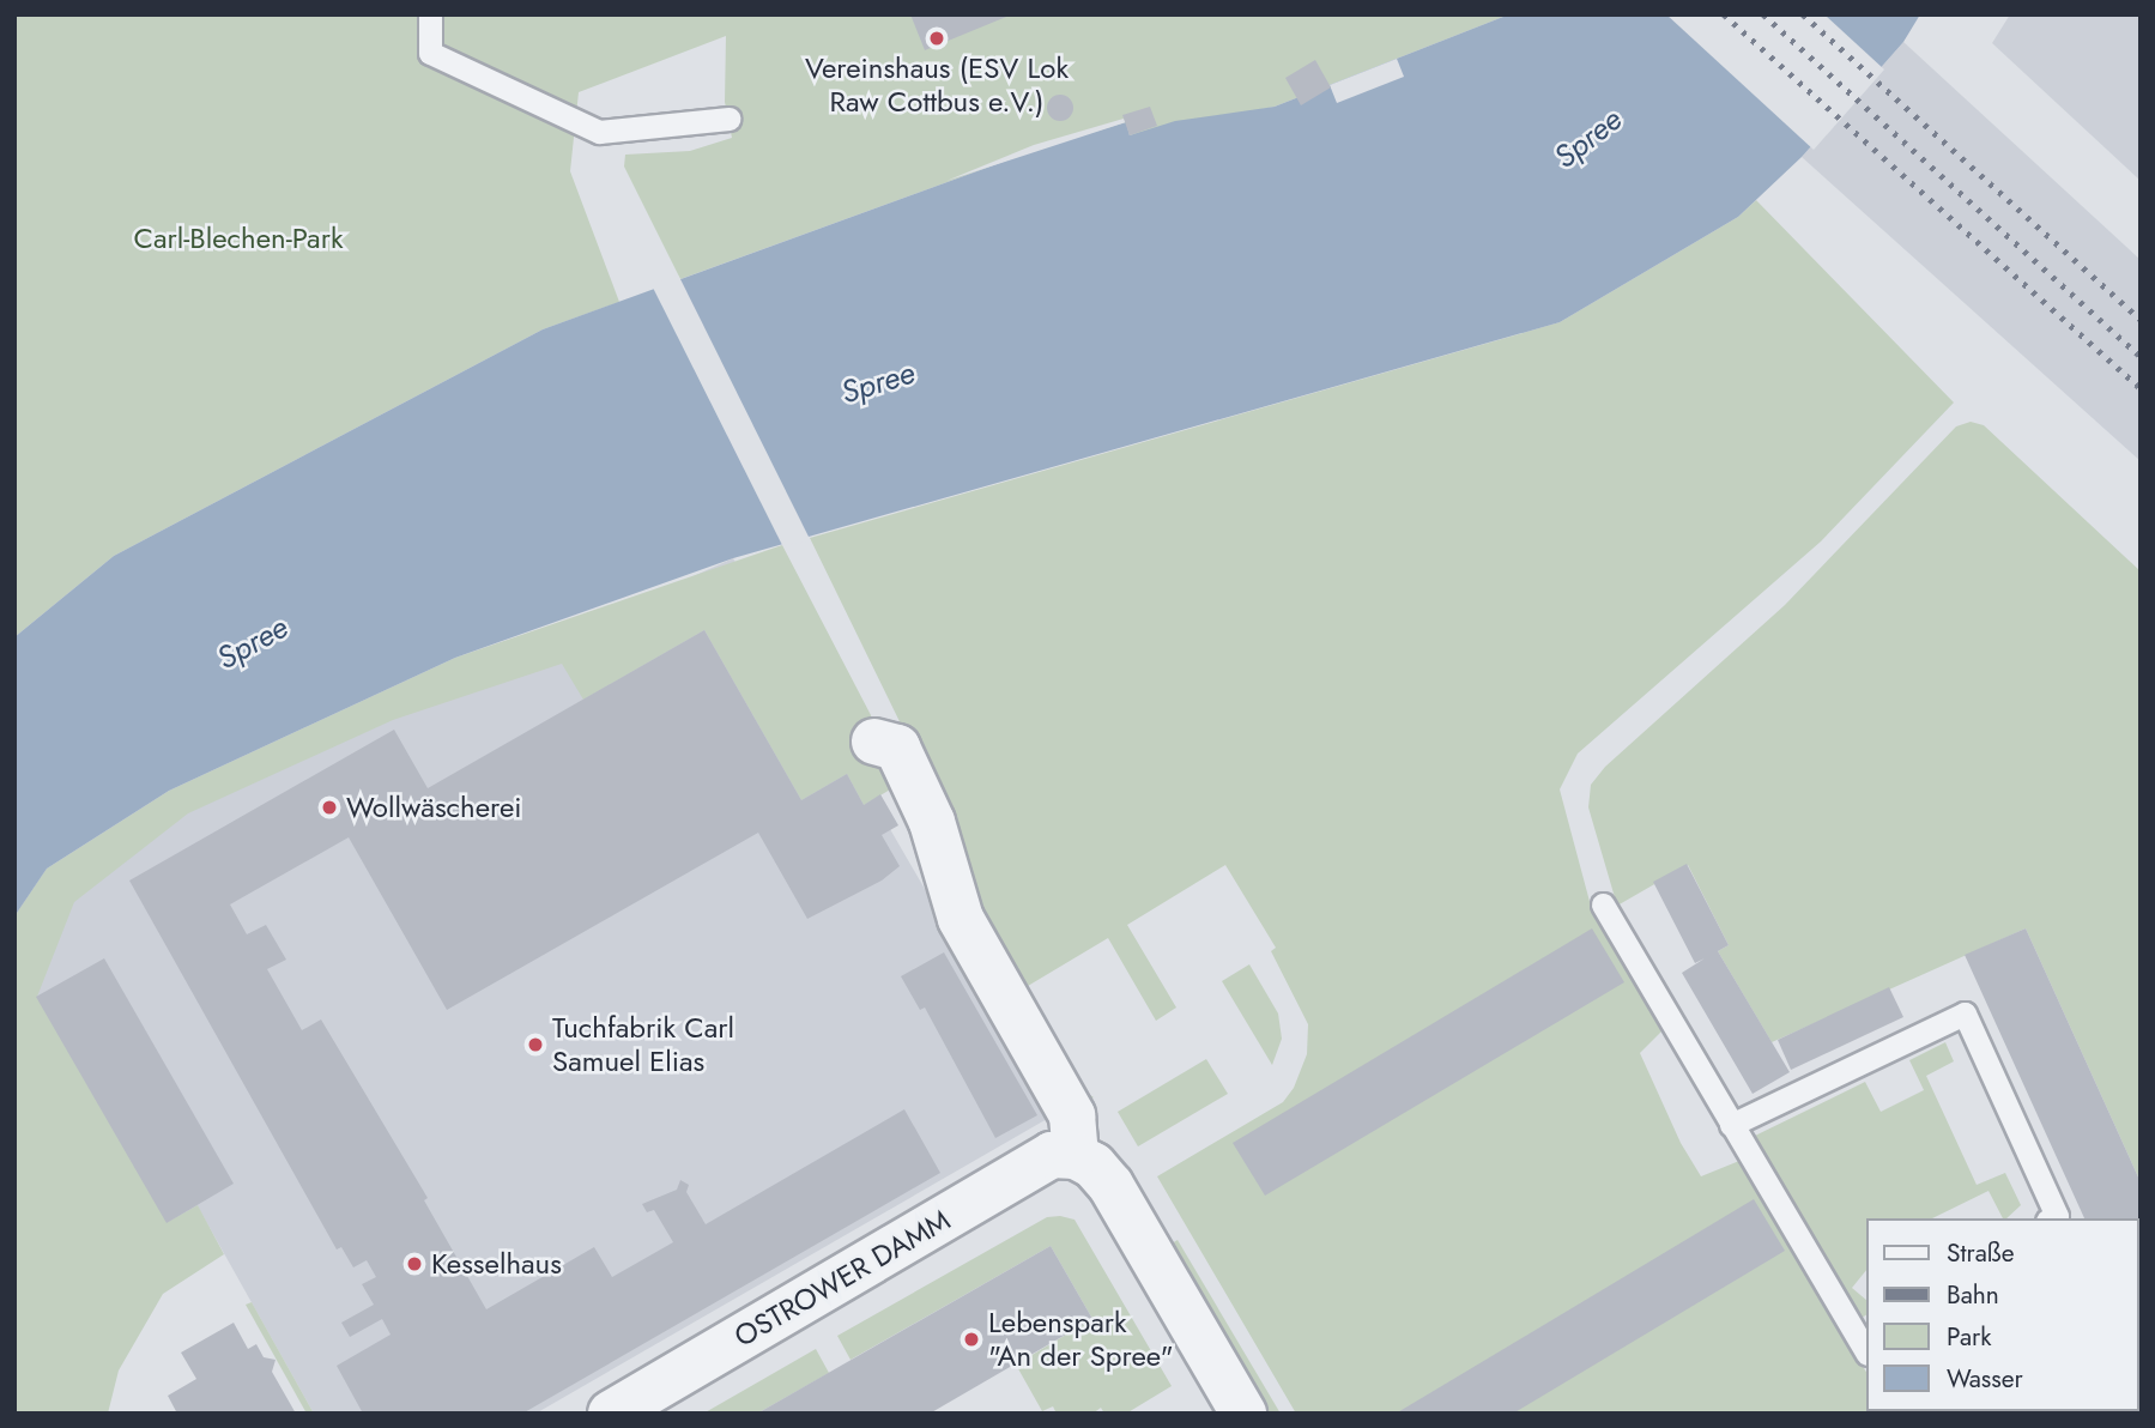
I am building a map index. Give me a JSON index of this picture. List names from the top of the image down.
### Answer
{
  "streets": {
    "street": ["OSTROWER DAMM"]
  },
  "water": ["Spree"],
  "parks": ["Carl-Blechen-Park"],
  "places": [
    "Vereinshaus (ESV Lok Raw Cottbus e.V.)",
    "Wollwäscherei",
    "Tuchfabrik Carl Samuel Elias",
    "Kesselhaus",
    "Lebenspark \"An der Spree\""
  ],
  "legend": [
    "Straße",
    "Bahn",
    "Park",
    "Wasser"
  ]
}
